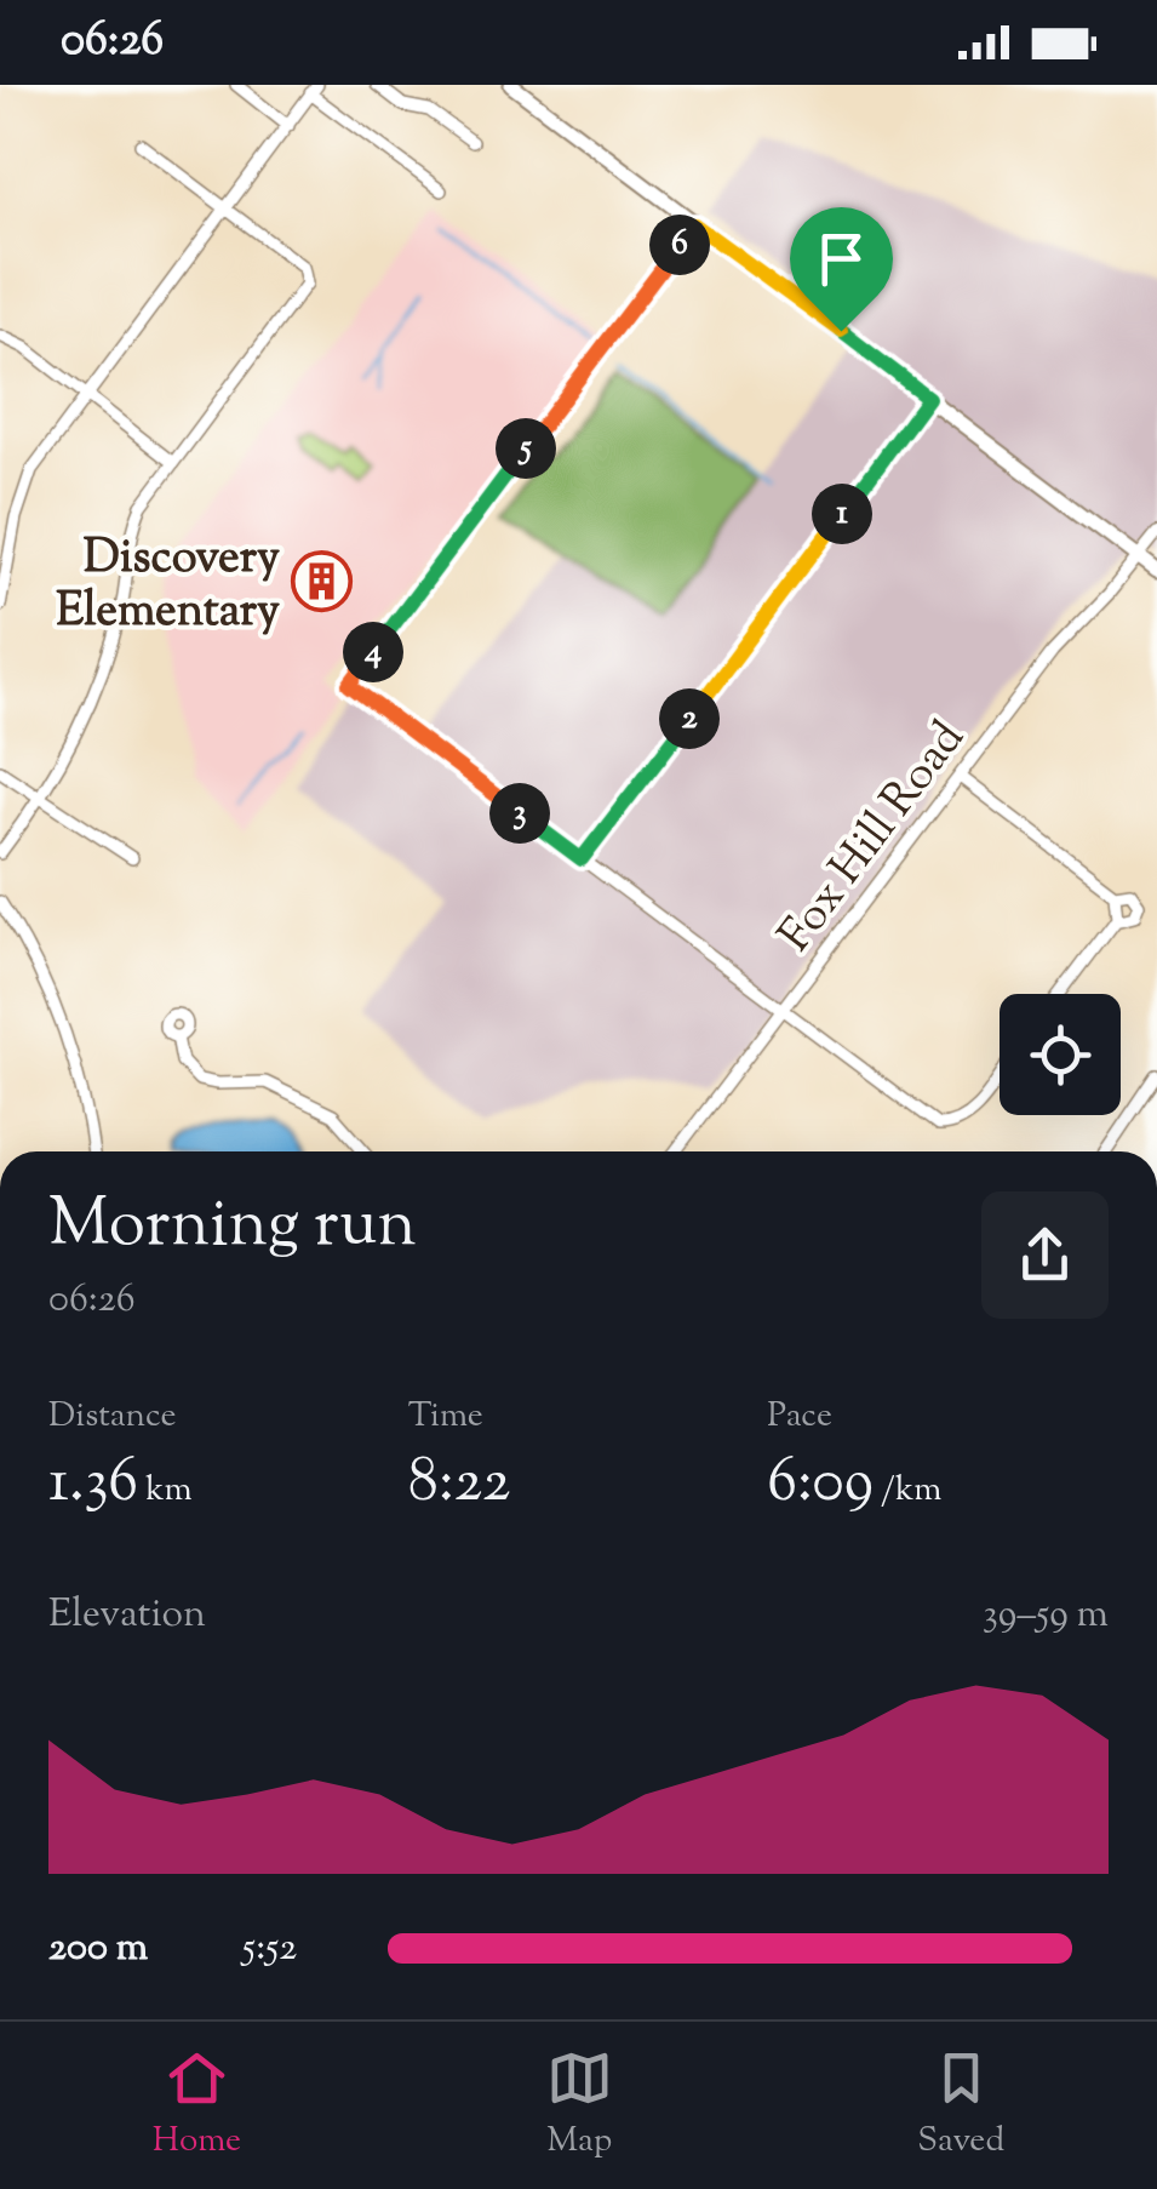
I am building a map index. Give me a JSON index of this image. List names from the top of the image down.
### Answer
{
  "streets": {
    "street": ["Fox Hill Road"]
  },
  "places": {
    "building": ["Discovery Elementary"]
  },
  "page": {
    "status": "06:26",
    "pins": [
      "6",
      "5",
      "1",
      "4",
      "2",
      "3"
    ],
    "heading": ["Morning run", "06:26"],
    "stats": [
      ["Distance", "1.36 km"],
      ["Time", "8:22"],
      ["Pace", "6:09 /km"]
    ],
    "chart": ["Elevation", "39–59 m"],
    "list": [
      {
        "name": "200 m",
        "note": "5:52"
      }
    ],
    "tabs": ["Home", "Map", "Saved"]
  }
}
